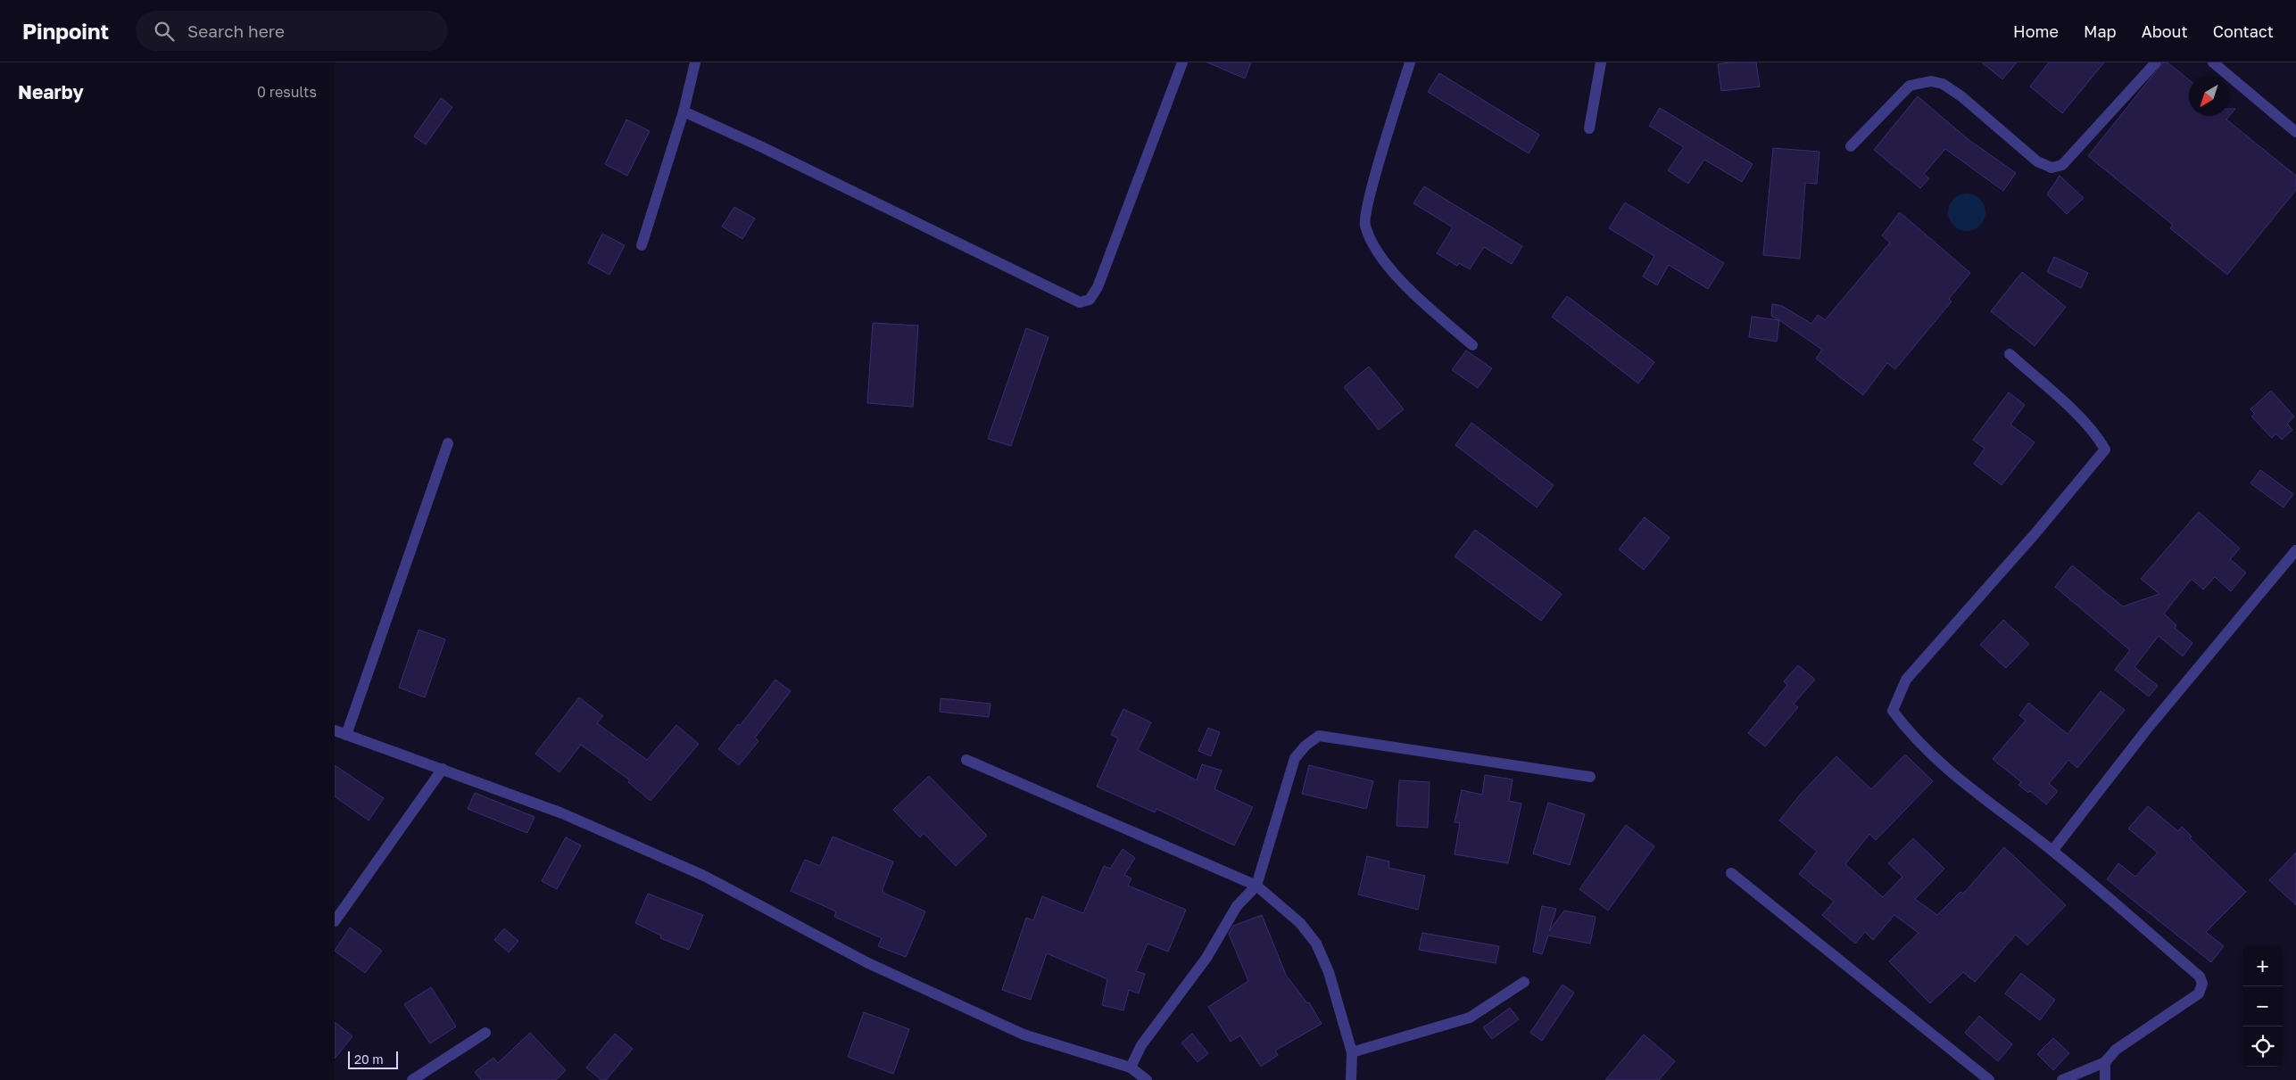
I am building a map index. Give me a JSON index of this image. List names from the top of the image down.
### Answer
{
  "scale_bar": "20 m",
  "north": "bottom left",
  "page": {
    "header": "Pinpoint",
    "search": "Search here",
    "nav": [
      "Home",
      "Map",
      "About",
      "Contact"
    ],
    "heading": ["Nearby", "0 results"],
    "map_buttons": ["+", "−"],
    "scale": "20 m"
  }
}
